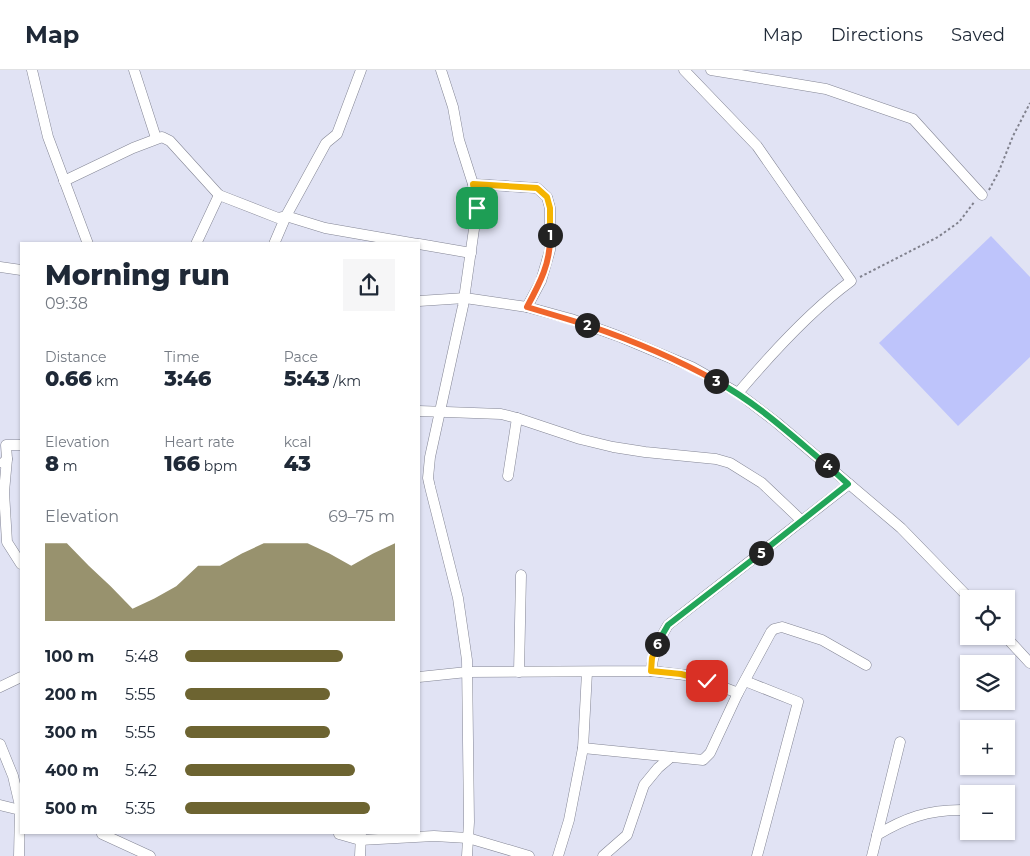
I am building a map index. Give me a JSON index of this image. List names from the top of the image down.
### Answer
{
  "page": {
    "header": "Map",
    "nav": ["Map", "Directions", "Saved"],
    "pins": [
      "1",
      "2",
      "3",
      "4",
      "5",
      "6"
    ],
    "heading": ["Morning run", "09:38"],
    "stats": [
      ["Distance", "0.66 km"],
      ["Time", "3:46"],
      ["Pace", "5:43 /km"],
      ["Elevation", "8 m"],
      ["Heart rate", "166 bpm"],
      ["kcal", "43"]
    ],
    "chart": ["Elevation", "69–75 m"],
    "map_buttons": ["+", "−"],
    "list": [
      {
        "name": "100 m",
        "note": "5:48"
      },
      {
        "name": "200 m",
        "note": "5:55"
      },
      {
        "name": "300 m",
        "note": "5:55"
      },
      {
        "name": "400 m",
        "note": "5:42"
      },
      {
        "name": "500 m",
        "note": "5:35"
      }
    ]
  }
}
